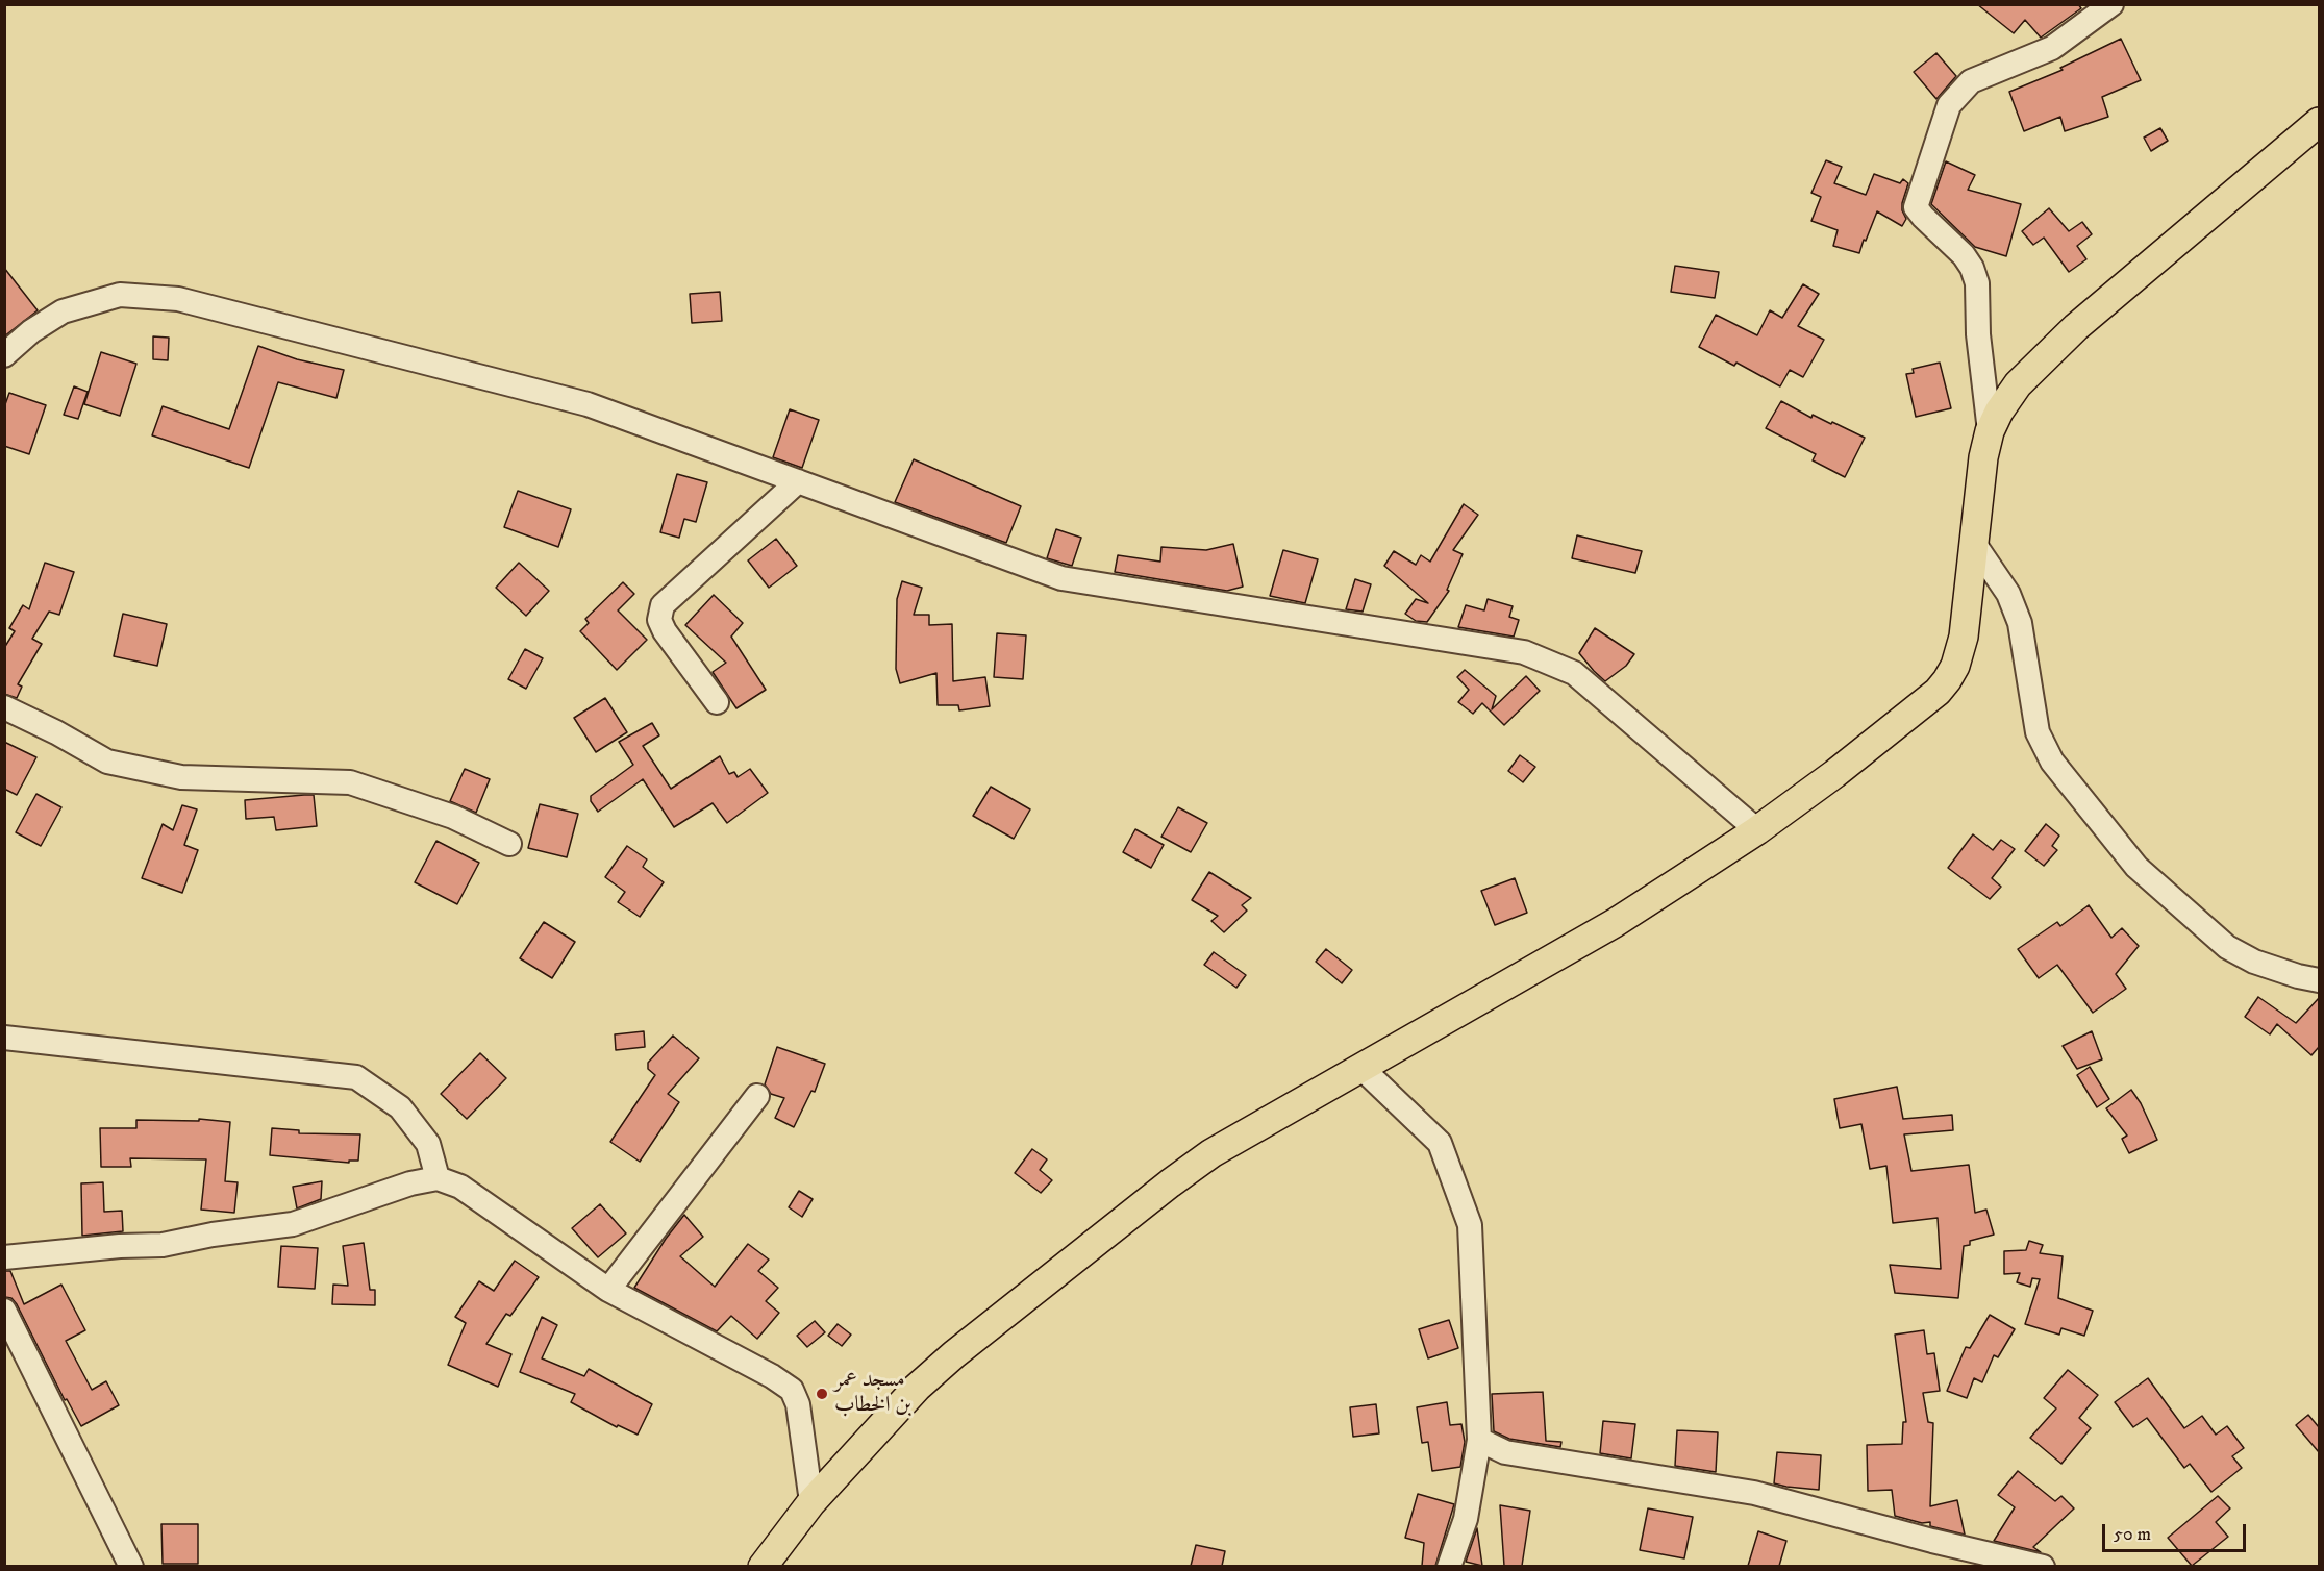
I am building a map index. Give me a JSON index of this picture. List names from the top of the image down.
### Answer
{
  "places": ["مسجد عمر بن الخطاب"],
  "scale_bar": "50 m"
}
